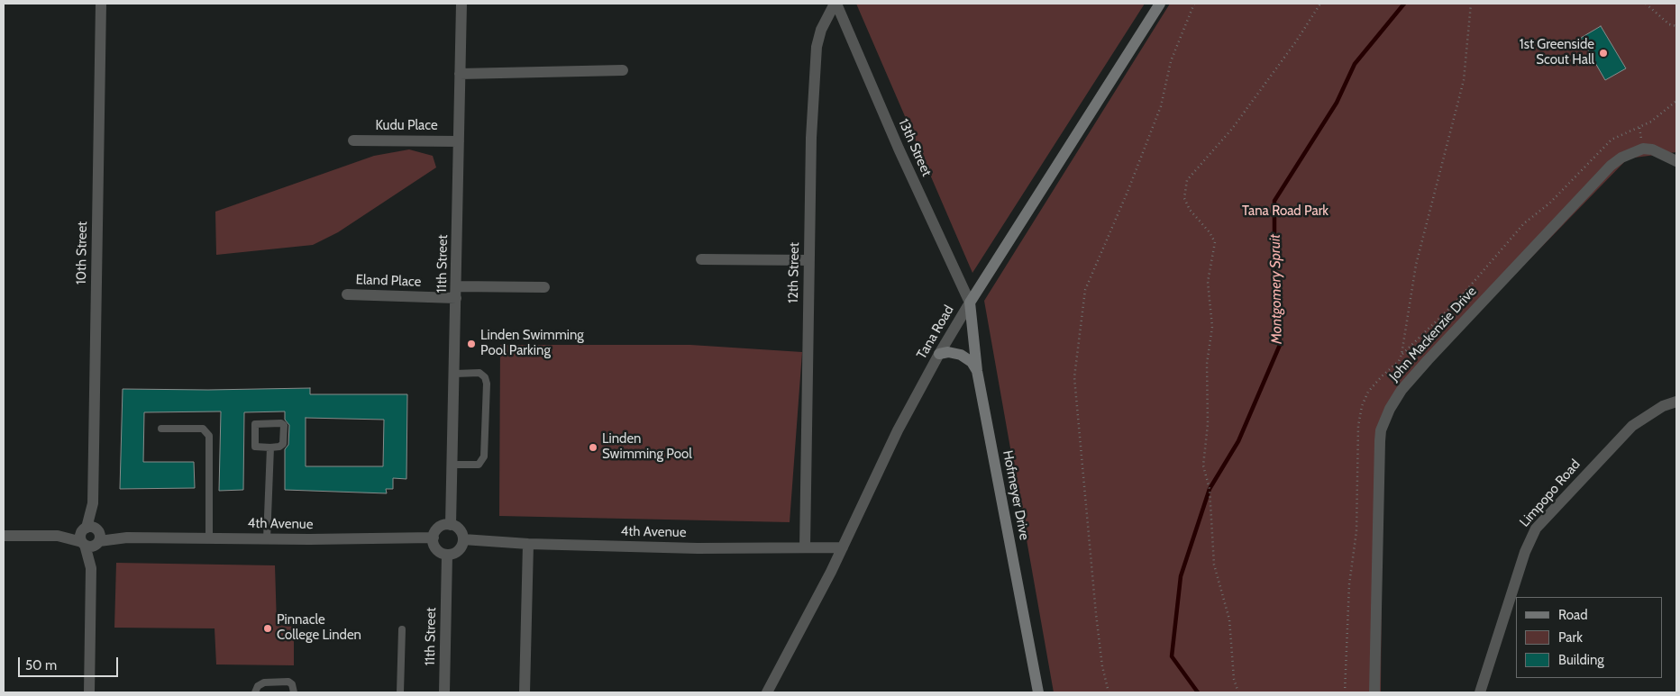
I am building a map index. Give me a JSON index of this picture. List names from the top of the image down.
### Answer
{
  "streets": {
    "main road": ["Tana Road", "Hofmeyer Drive"],
    "street": [
      "Kudu Place",
      "13th Street",
      "10th Street",
      "11th Street",
      "12th Street",
      "Eland Place",
      "John Mackenzie Drive",
      "Limpopo Road",
      "4th Avenue"
    ]
  },
  "crossings": [
    ["Kudu Place", "11th Street"],
    ["13th Street", "12th Street"],
    ["13th Street", "Tana Road"],
    ["13th Street", "Hofmeyer Drive"],
    ["10th Street", "4th Avenue"],
    ["11th Street", "Eland Place"],
    ["11th Street", "4th Avenue"],
    ["12th Street", "4th Avenue"],
    ["Tana Road", "Hofmeyer Drive"],
    ["Tana Road", "4th Avenue"]
  ],
  "water": ["Montgomery Spruit"],
  "parks": ["Tana Road Park"],
  "places": [
    "1st Greenside Scout Hall",
    "Linden Swimming Pool Parking",
    "Linden Swimming Pool",
    "Pinnacle College Linden"
  ],
  "legend": ["Road", "Park", "Building"],
  "scale_bar": "50 m"
}
